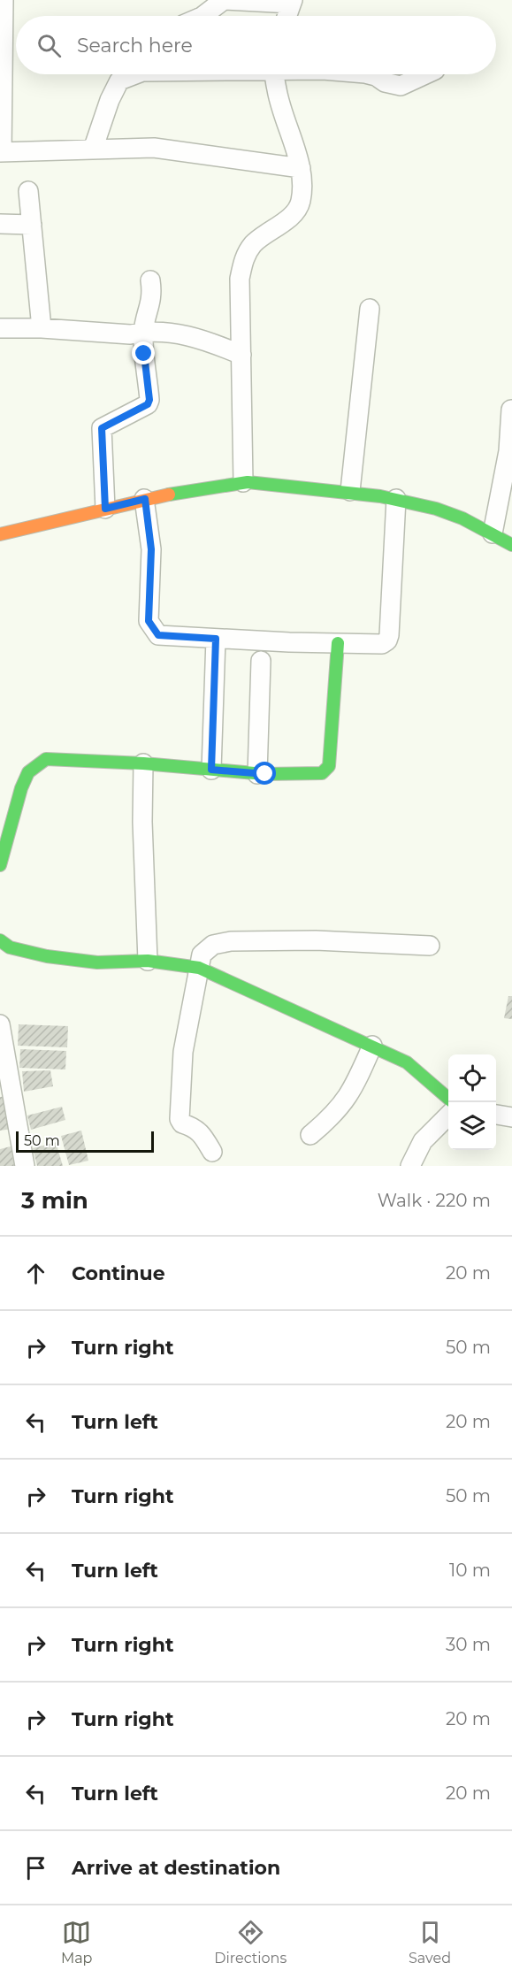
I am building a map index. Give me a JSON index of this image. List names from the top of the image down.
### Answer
{
  "scale_bar": "50 m",
  "page": {
    "search": "Search here",
    "scale": "50 m",
    "heading": ["3 min", "Walk · 220 m"],
    "list": [
      ["Continue", "20 m"],
      ["Turn right", "50 m"],
      ["Turn left", "20 m"],
      ["Turn right", "50 m"],
      ["Turn left", "10 m"],
      ["Turn right", "30 m"],
      ["Turn right", "20 m"],
      ["Turn left", "20 m"],
      "Arrive at destination"
    ],
    "nav": ["Map", "Directions", "Saved"]
  }
}
